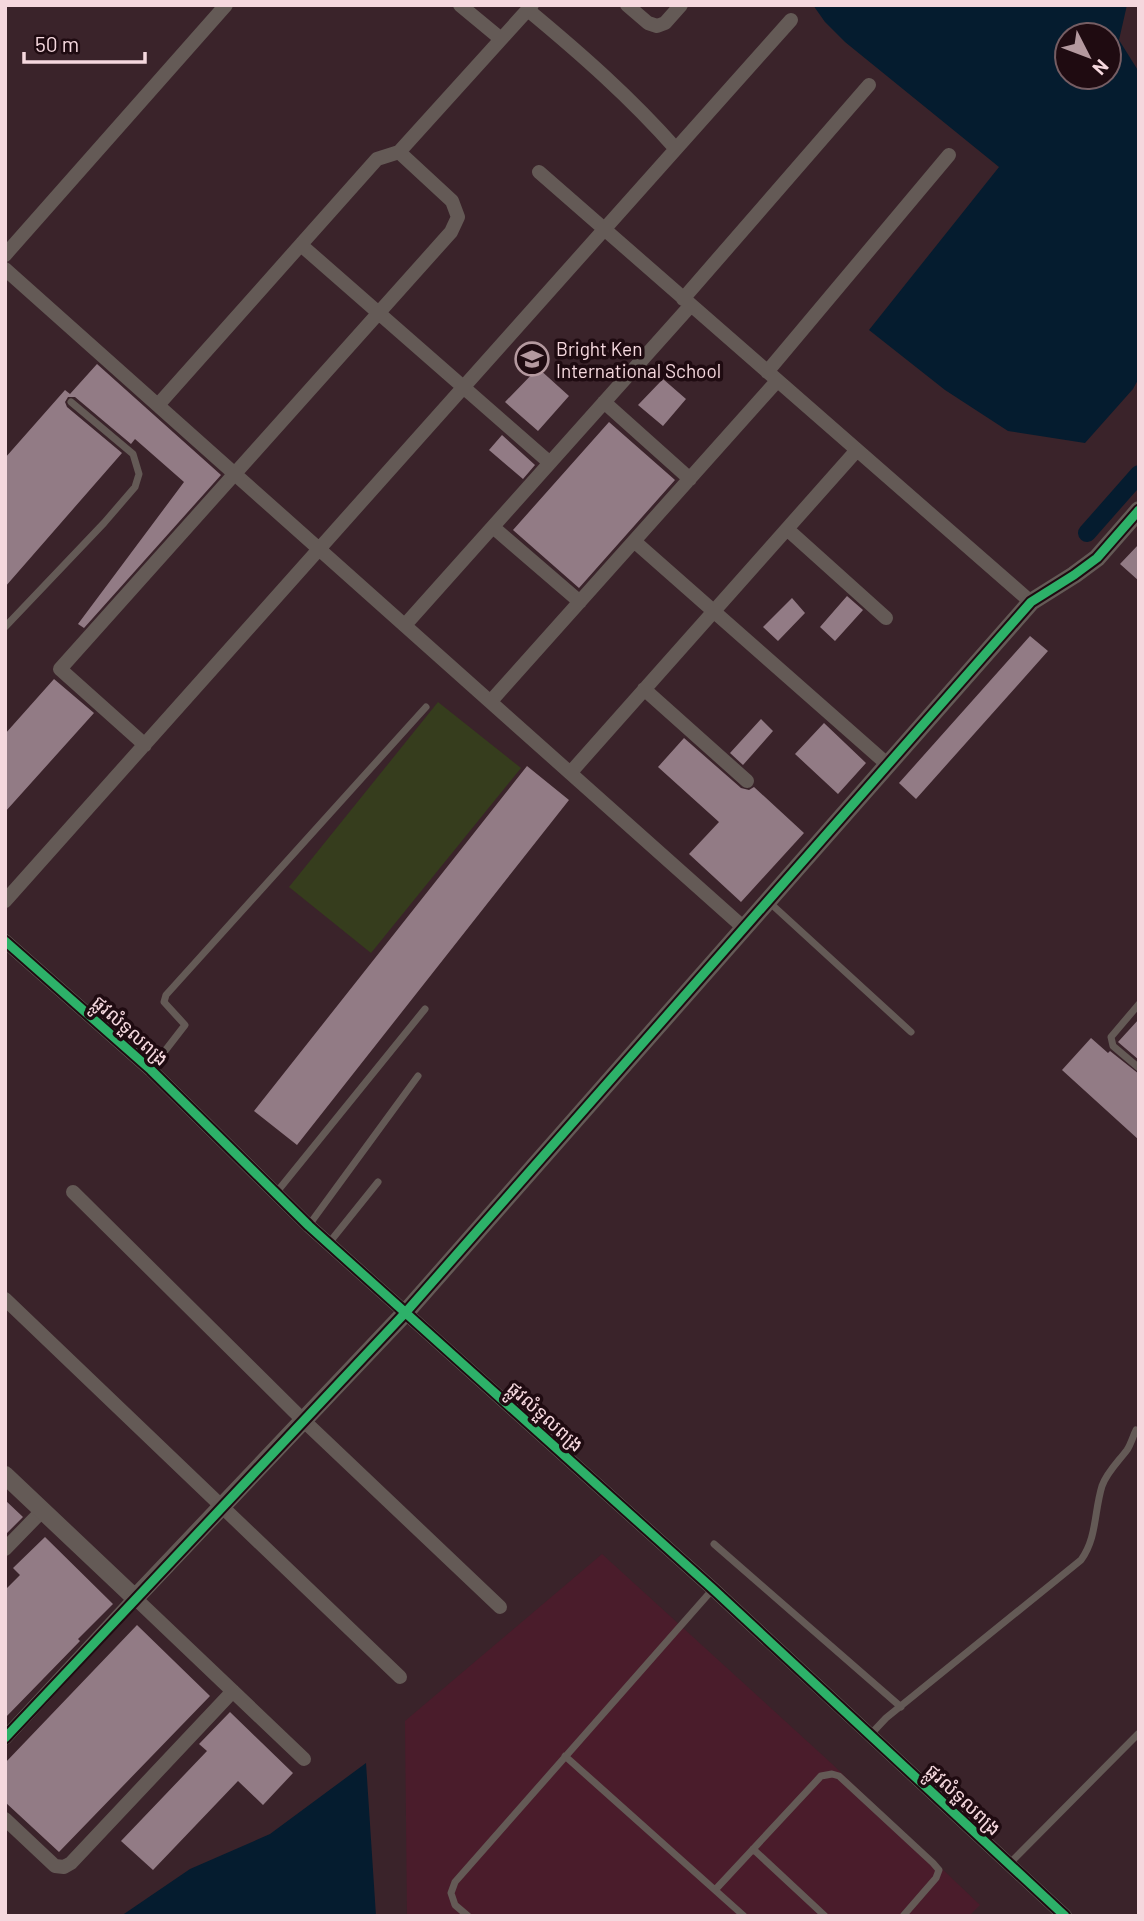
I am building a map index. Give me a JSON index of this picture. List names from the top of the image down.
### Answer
{
  "streets": {
    "street": ["ផ្លូវលំទួលពង្រ"]
  },
  "places": {
    "school or university": ["Bright Ken International School"]
  },
  "scale_bar": "50 m",
  "north": "bottom right"
}
